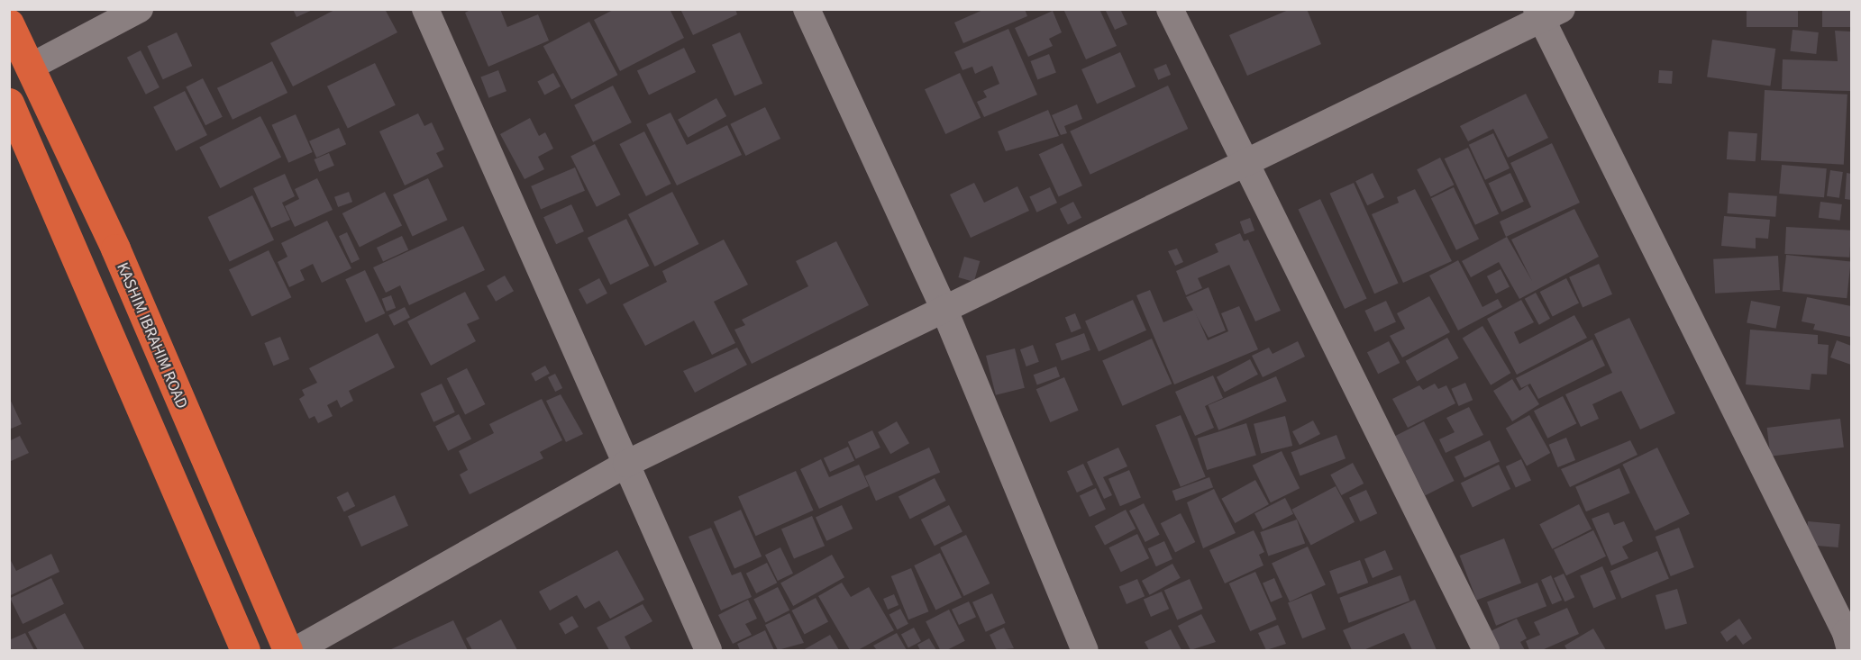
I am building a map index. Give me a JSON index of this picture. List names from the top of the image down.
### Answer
{
  "streets": {
    "highway": ["KASHIM IBRAHIM ROAD"]
  }
}
